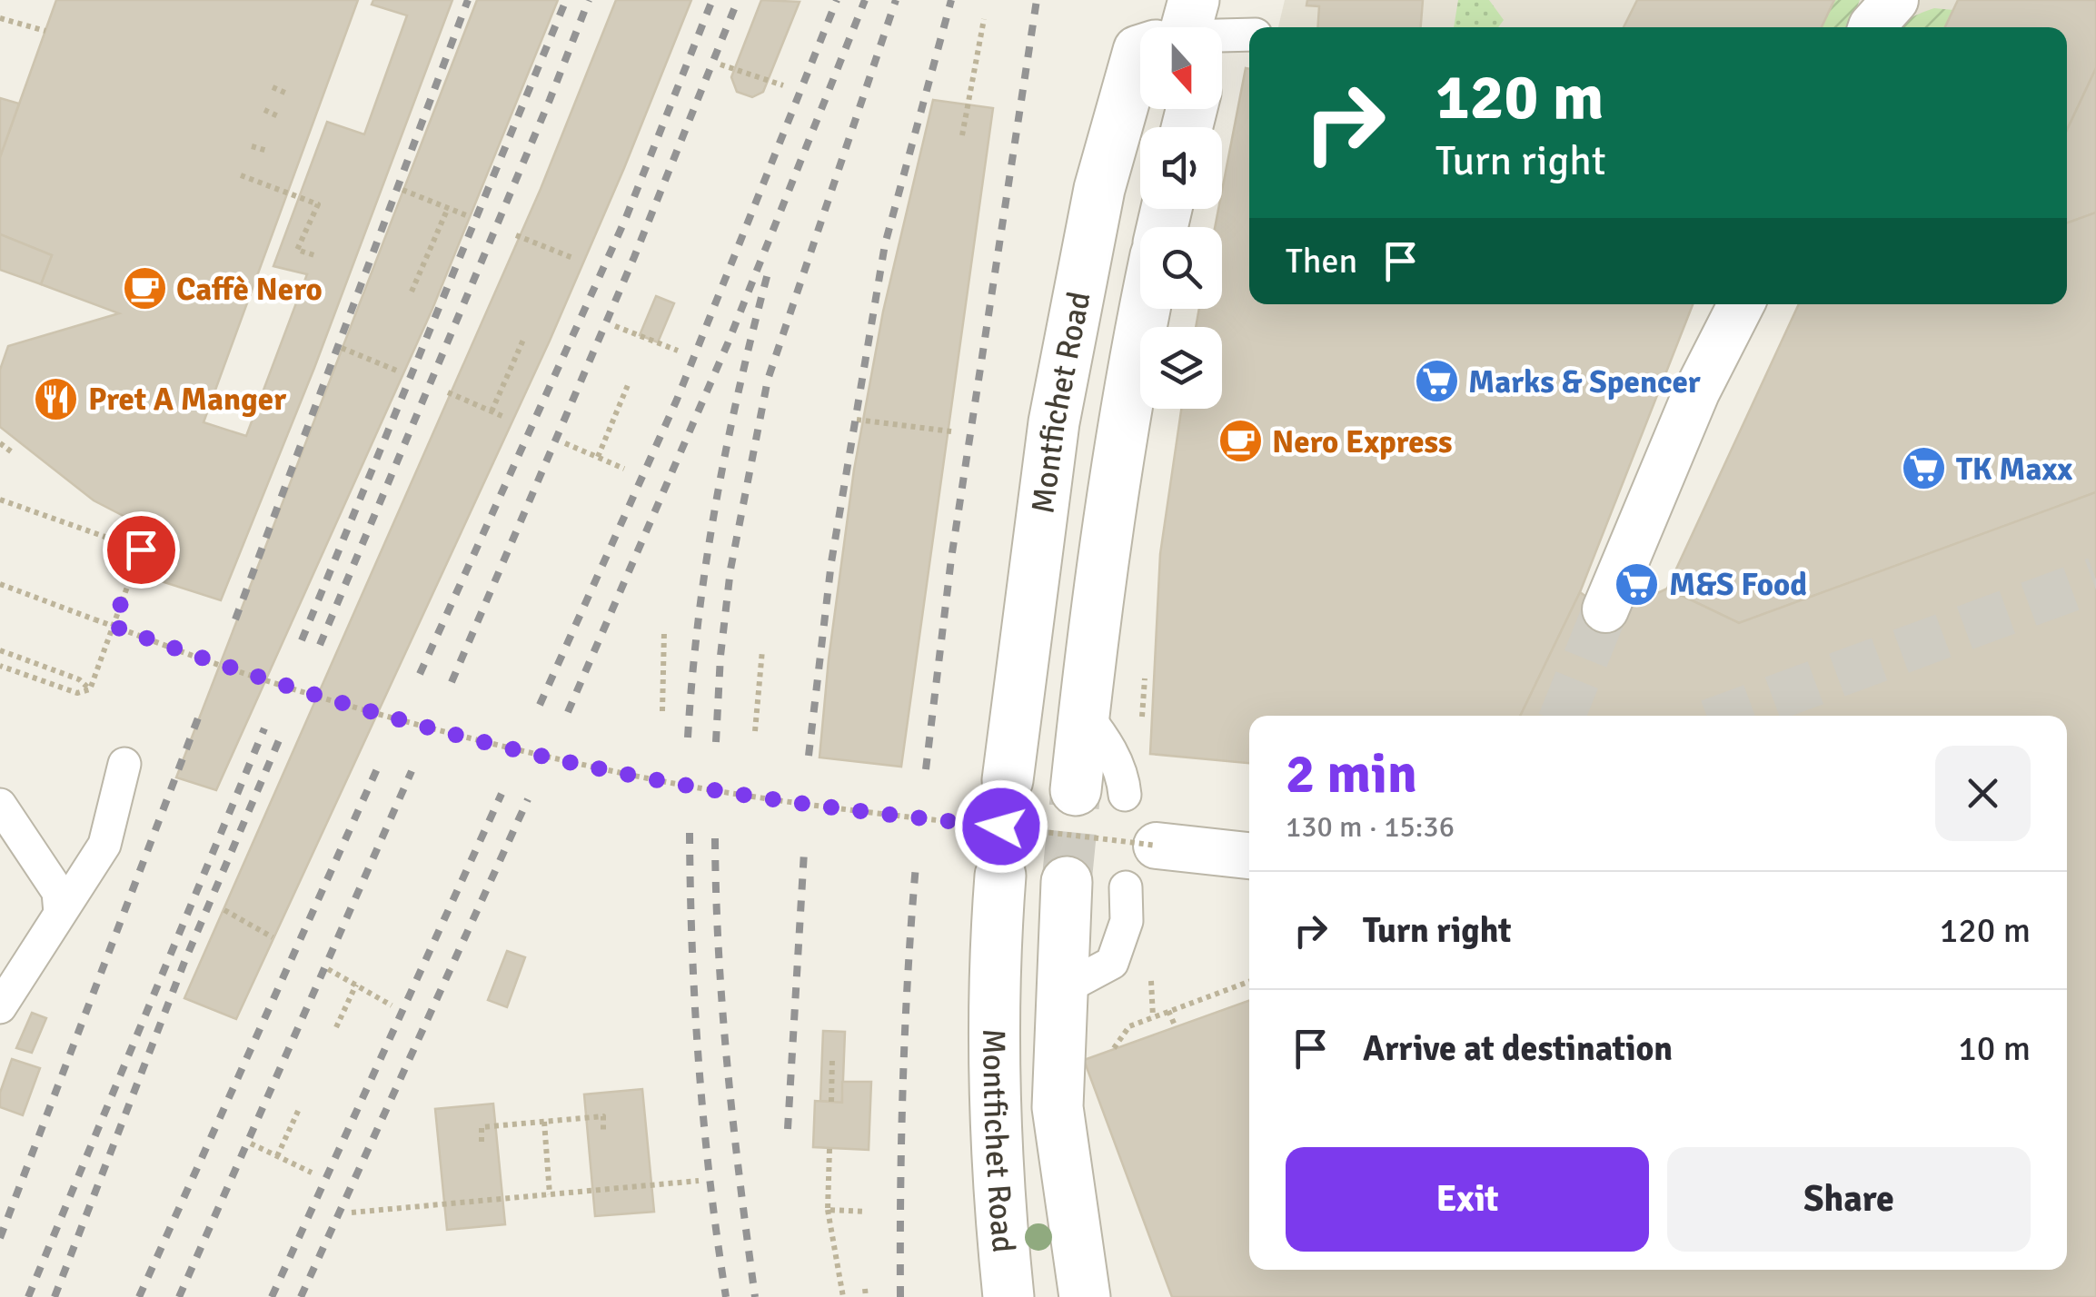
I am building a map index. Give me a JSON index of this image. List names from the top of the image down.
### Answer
{
  "streets": {
    "street": ["Montfichet Road"]
  },
  "places": {
    "cafe": ["Caffè Nero", "Nero Express"],
    "supermarket": ["Marks & Spencer", "TK Maxx", "M&S Food"],
    "restaurant": ["Pret A Manger"]
  },
  "north": "bottom",
  "page": {
    "turn": ["120 m", "Turn right"],
    "then": "Then",
    "heading": ["2 min", "130 m · 15:36"],
    "list": [
      {
        "name": "Turn right",
        "value": "120 m"
      },
      {
        "name": "Arrive at destination",
        "value": "10 m"
      }
    ],
    "buttons": ["Exit", "Share"]
  }
}
